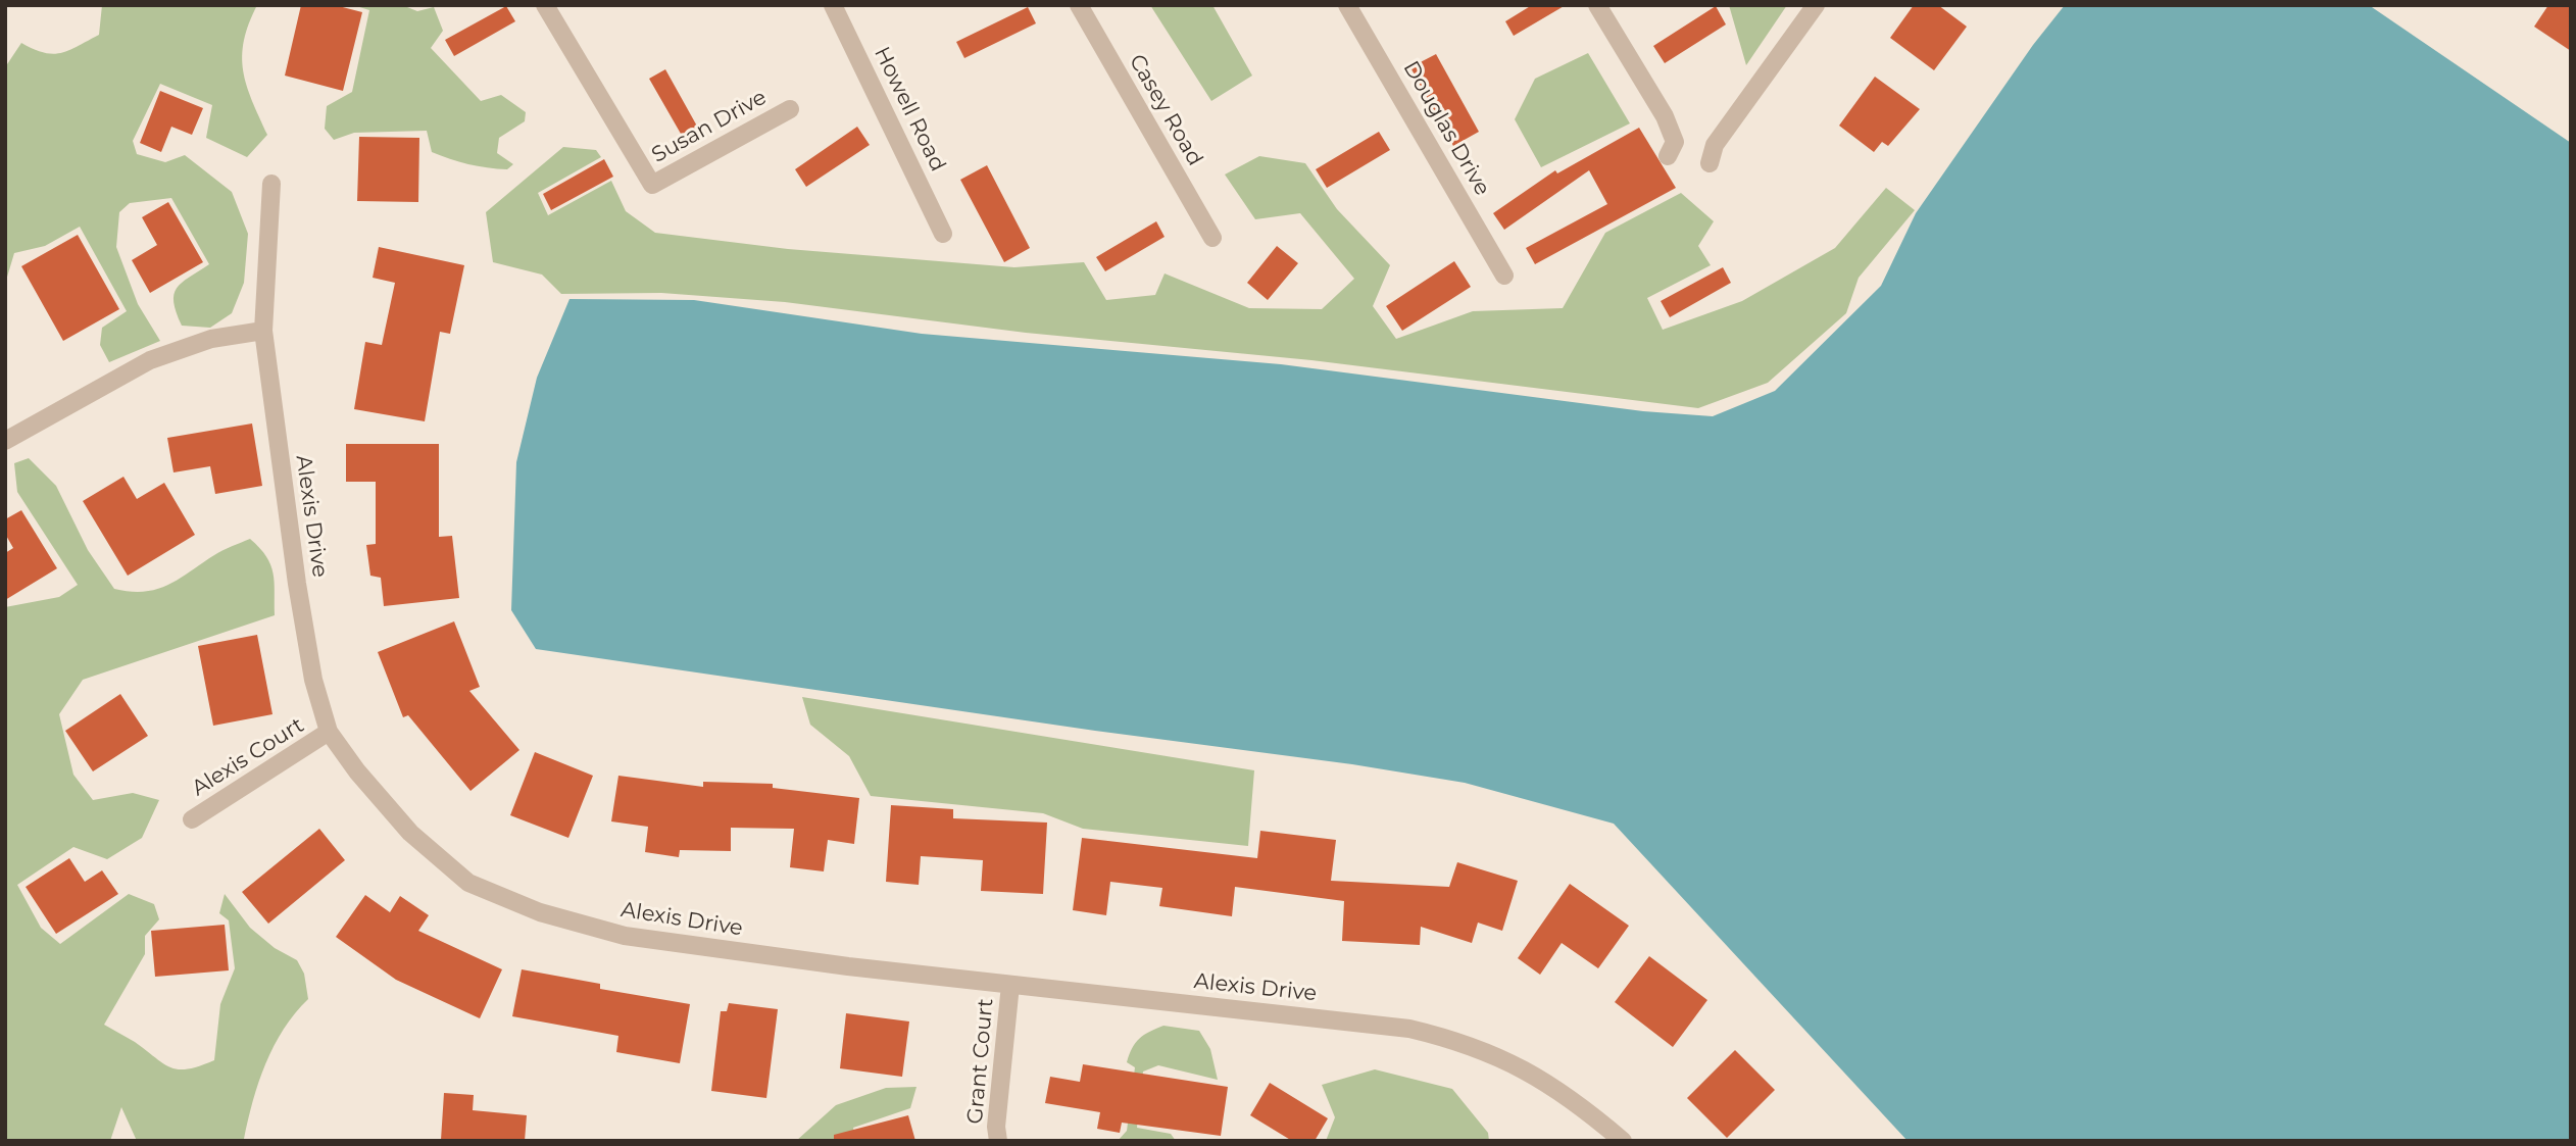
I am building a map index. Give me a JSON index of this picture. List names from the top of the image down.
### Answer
{
  "streets": {
    "street": [
      "Howell Road",
      "Casey Road",
      "Susan Drive",
      "Douglas Drive",
      "Alexis Drive",
      "Alexis Court",
      "Grant Court"
    ]
  },
  "crossings": [
    ["Alexis Drive", "Alexis Court"],
    ["Alexis Drive", "Grant Court"]
  ]
}
